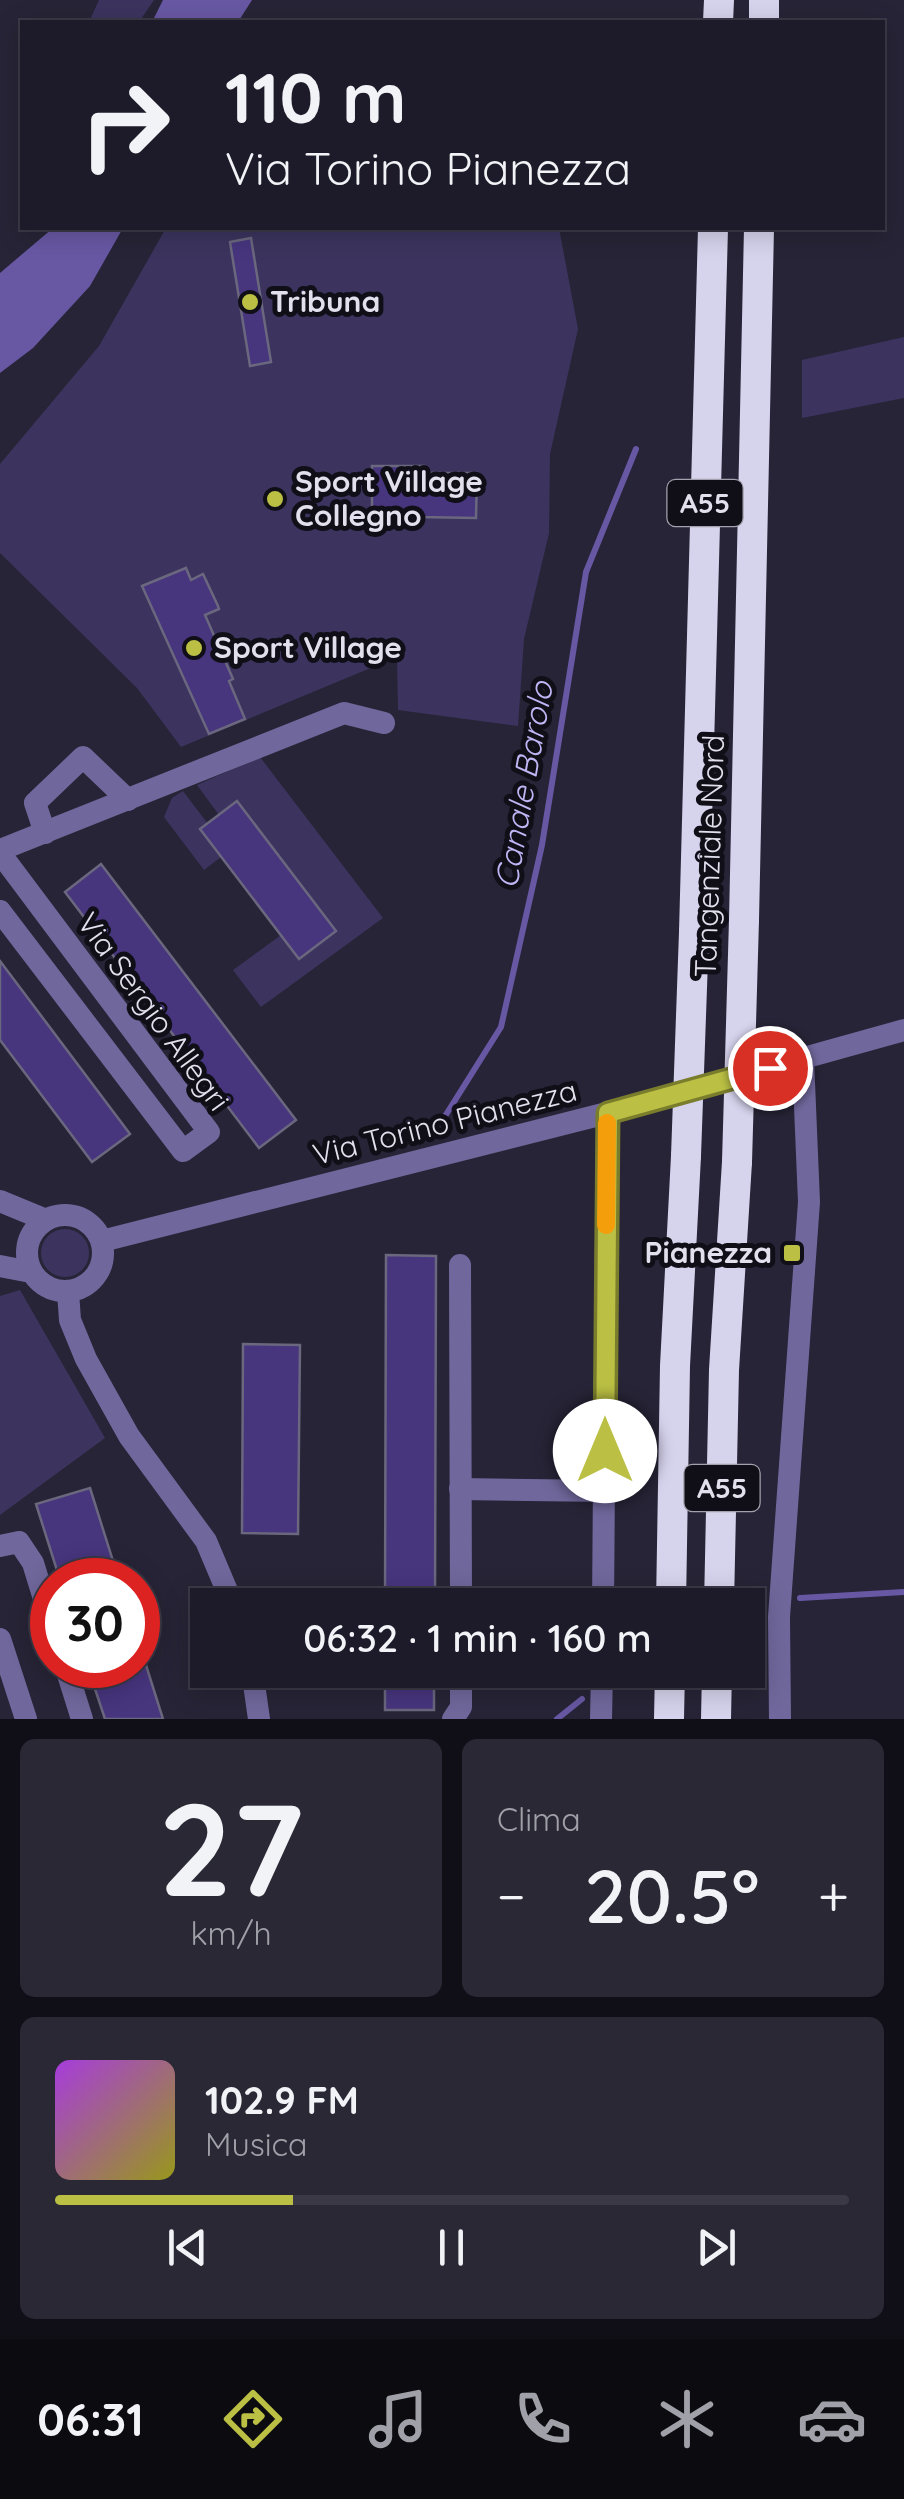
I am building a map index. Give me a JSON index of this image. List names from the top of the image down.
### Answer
{
  "streets": {
    "highway": ["A55", "Tangenziale Nord"],
    "street": ["Via Sergio Allegri", "Via Torino Pianezza"]
  },
  "water": ["Canale Barolo"],
  "places": {
    "other": ["Tribuna", "Sport Village Collegno", "Sport Village"],
    "transit": ["Pianezza"]
  },
  "page": {
    "turn": ["110 m", "Via Torino Pianezza"],
    "limit": "30",
    "trip": "06:32 · 1 min · 160 m",
    "tile": [
      ["27", "km/h"],
      "Clima"
    ],
    "heat": ["−", "20.5°", "+"],
    "song": ["102.9 FM", "Musica"],
    "tabs": "06:31"
  }
}
